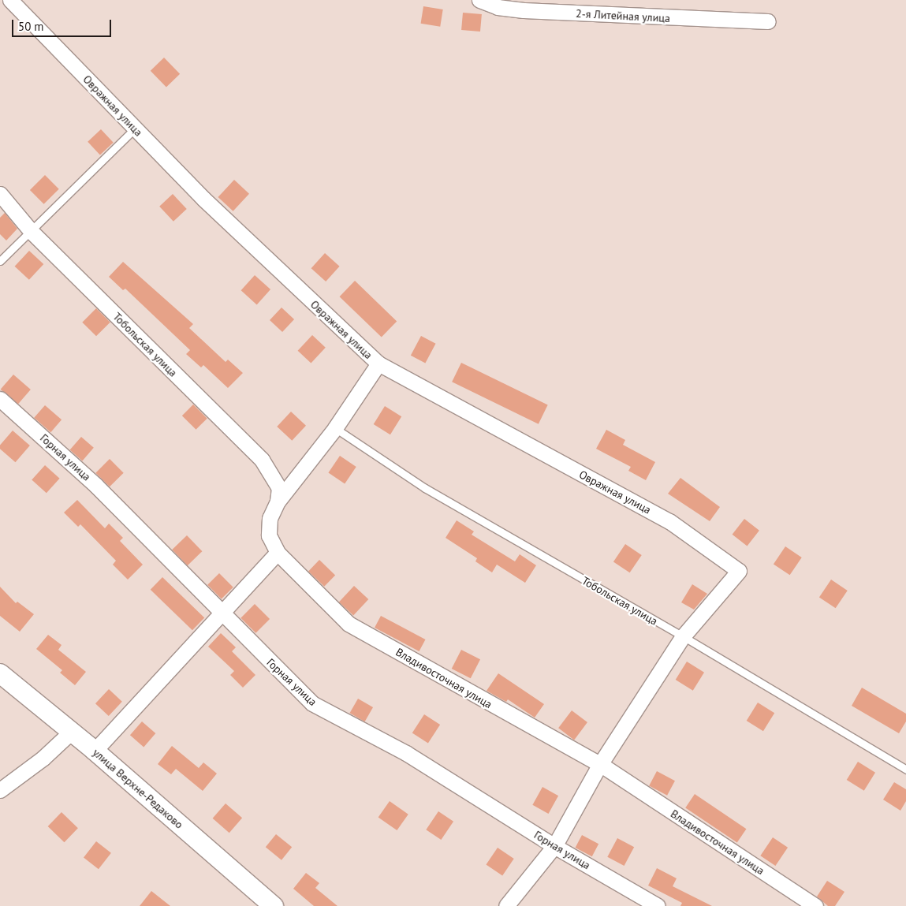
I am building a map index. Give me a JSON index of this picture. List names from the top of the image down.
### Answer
{
  "streets": {
    "street": [
      "2-я Литейная улица",
      "Овражная улица",
      "Тобольская улица",
      "Горная улица",
      "Владивосточная улица",
      "улица Верхне-Редаково"
    ]
  },
  "crossings": [
    ["Овражная улица", "Тобольская улица"],
    ["Овражная улица", "Владивосточная улица"],
    ["Тобольская улица", "Владивосточная улица"]
  ],
  "scale_bar": "50 m"
}
